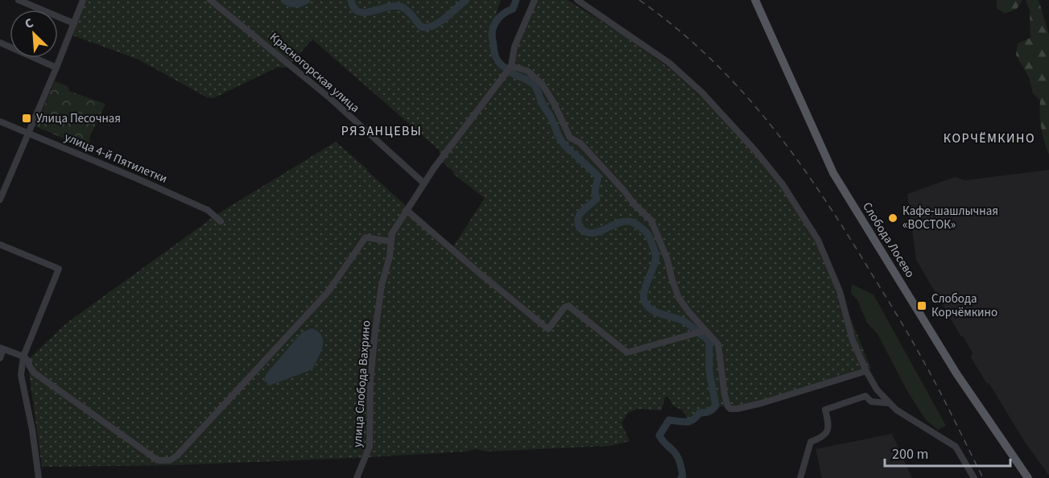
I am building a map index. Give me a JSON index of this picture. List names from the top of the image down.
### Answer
{
  "streets": {
    "main road": ["Слобода Лосево"],
    "street": ["Красногорская улица", "улица 4-й Пятилетки", "улица Слобода Вахрино"]
  },
  "crossings": [
    ["Красногорская улица", "улица Слобода Вахрино"]
  ],
  "districts": ["РЯЗАНЦЕВЫ", "КОРЧЁМКИНО"],
  "places": {
    "transit": ["Улица Песочная", "Слобода Корчёмкино"],
    "other": ["Кафе-шашлычная «ВОСТОК»"]
  },
  "scale_bar": "200 m",
  "north": "top left"
}
